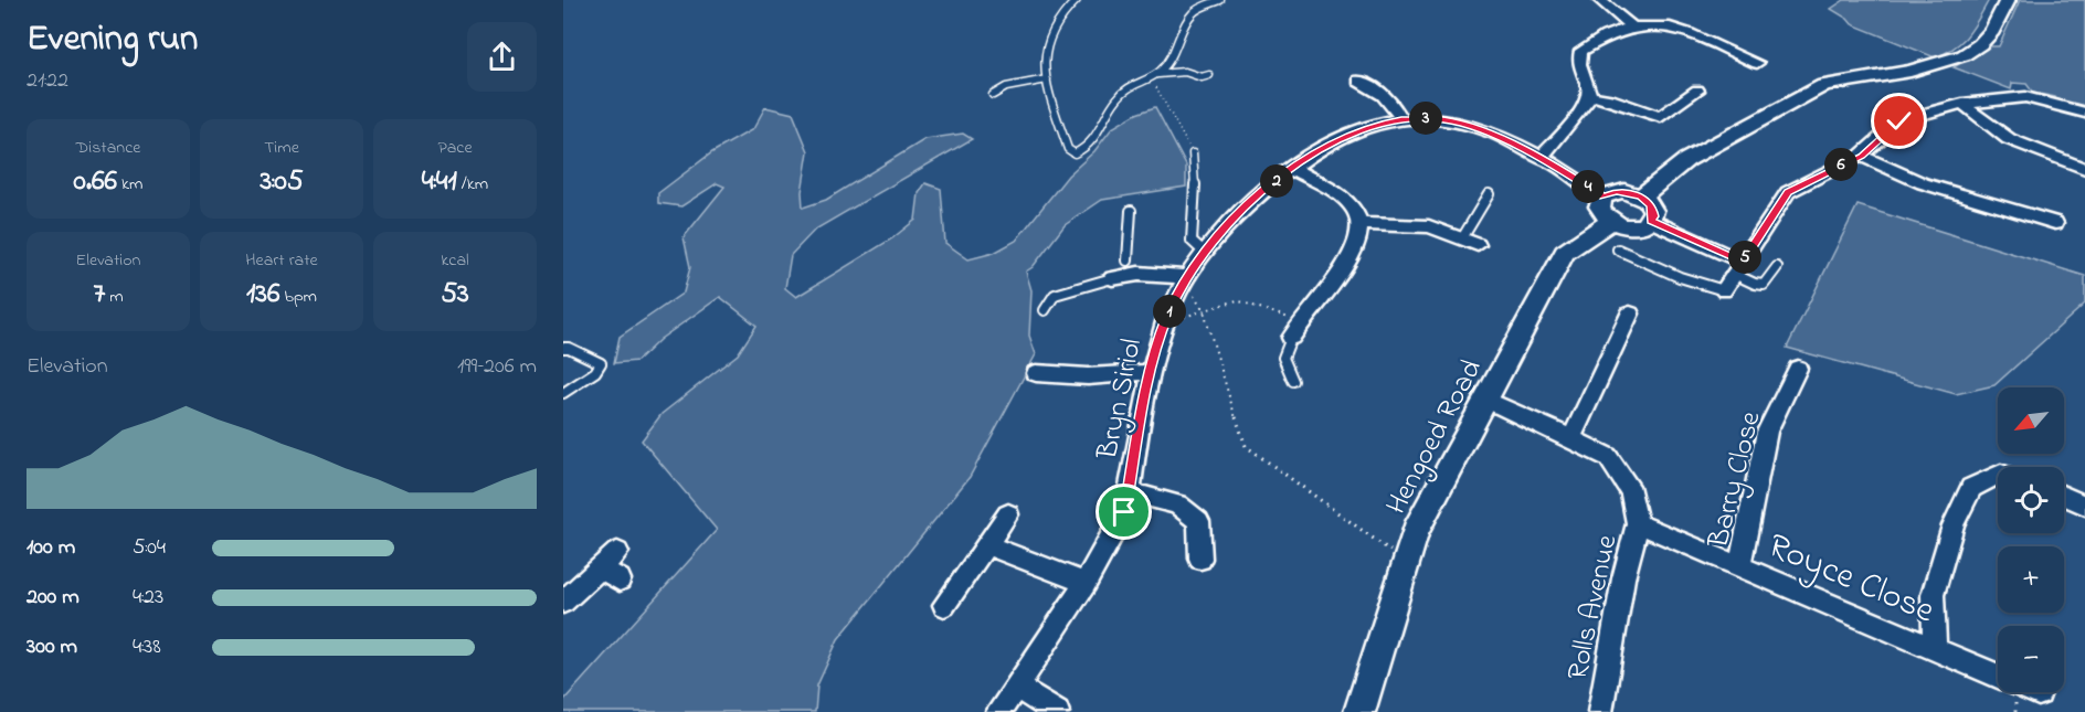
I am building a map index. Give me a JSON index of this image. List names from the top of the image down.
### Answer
{
  "streets": {
    "street": [
      "Bryn Siriol",
      "Hengoed Road",
      "Barry Close",
      "Royce Close",
      "Rolls Avenue"
    ]
  },
  "crossings": [
    ["Bryn Siriol", "Hengoed Road"],
    ["Hengoed Road", "Rolls Avenue"],
    ["Barry Close", "Royce Close"],
    ["Royce Close", "Rolls Avenue"]
  ],
  "north": "bottom left",
  "page": {
    "heading": ["Evening run", "21:22"],
    "pins": [
      "3",
      "6",
      "2",
      "4",
      "5",
      "1"
    ],
    "stats": [
      ["Distance", "0.66 km"],
      ["Time", "3:05"],
      ["Pace", "4:41 /km"],
      ["Elevation", "7 m"],
      ["Heart rate", "136 bpm"],
      ["kcal", "53"]
    ],
    "chart": ["Elevation", "199–206 m"],
    "map_buttons": ["+", "−"],
    "list": [
      {
        "name": "100 m",
        "note": "5:04"
      },
      {
        "name": "200 m",
        "note": "4:23"
      },
      {
        "name": "300 m",
        "note": "4:38"
      }
    ]
  }
}
